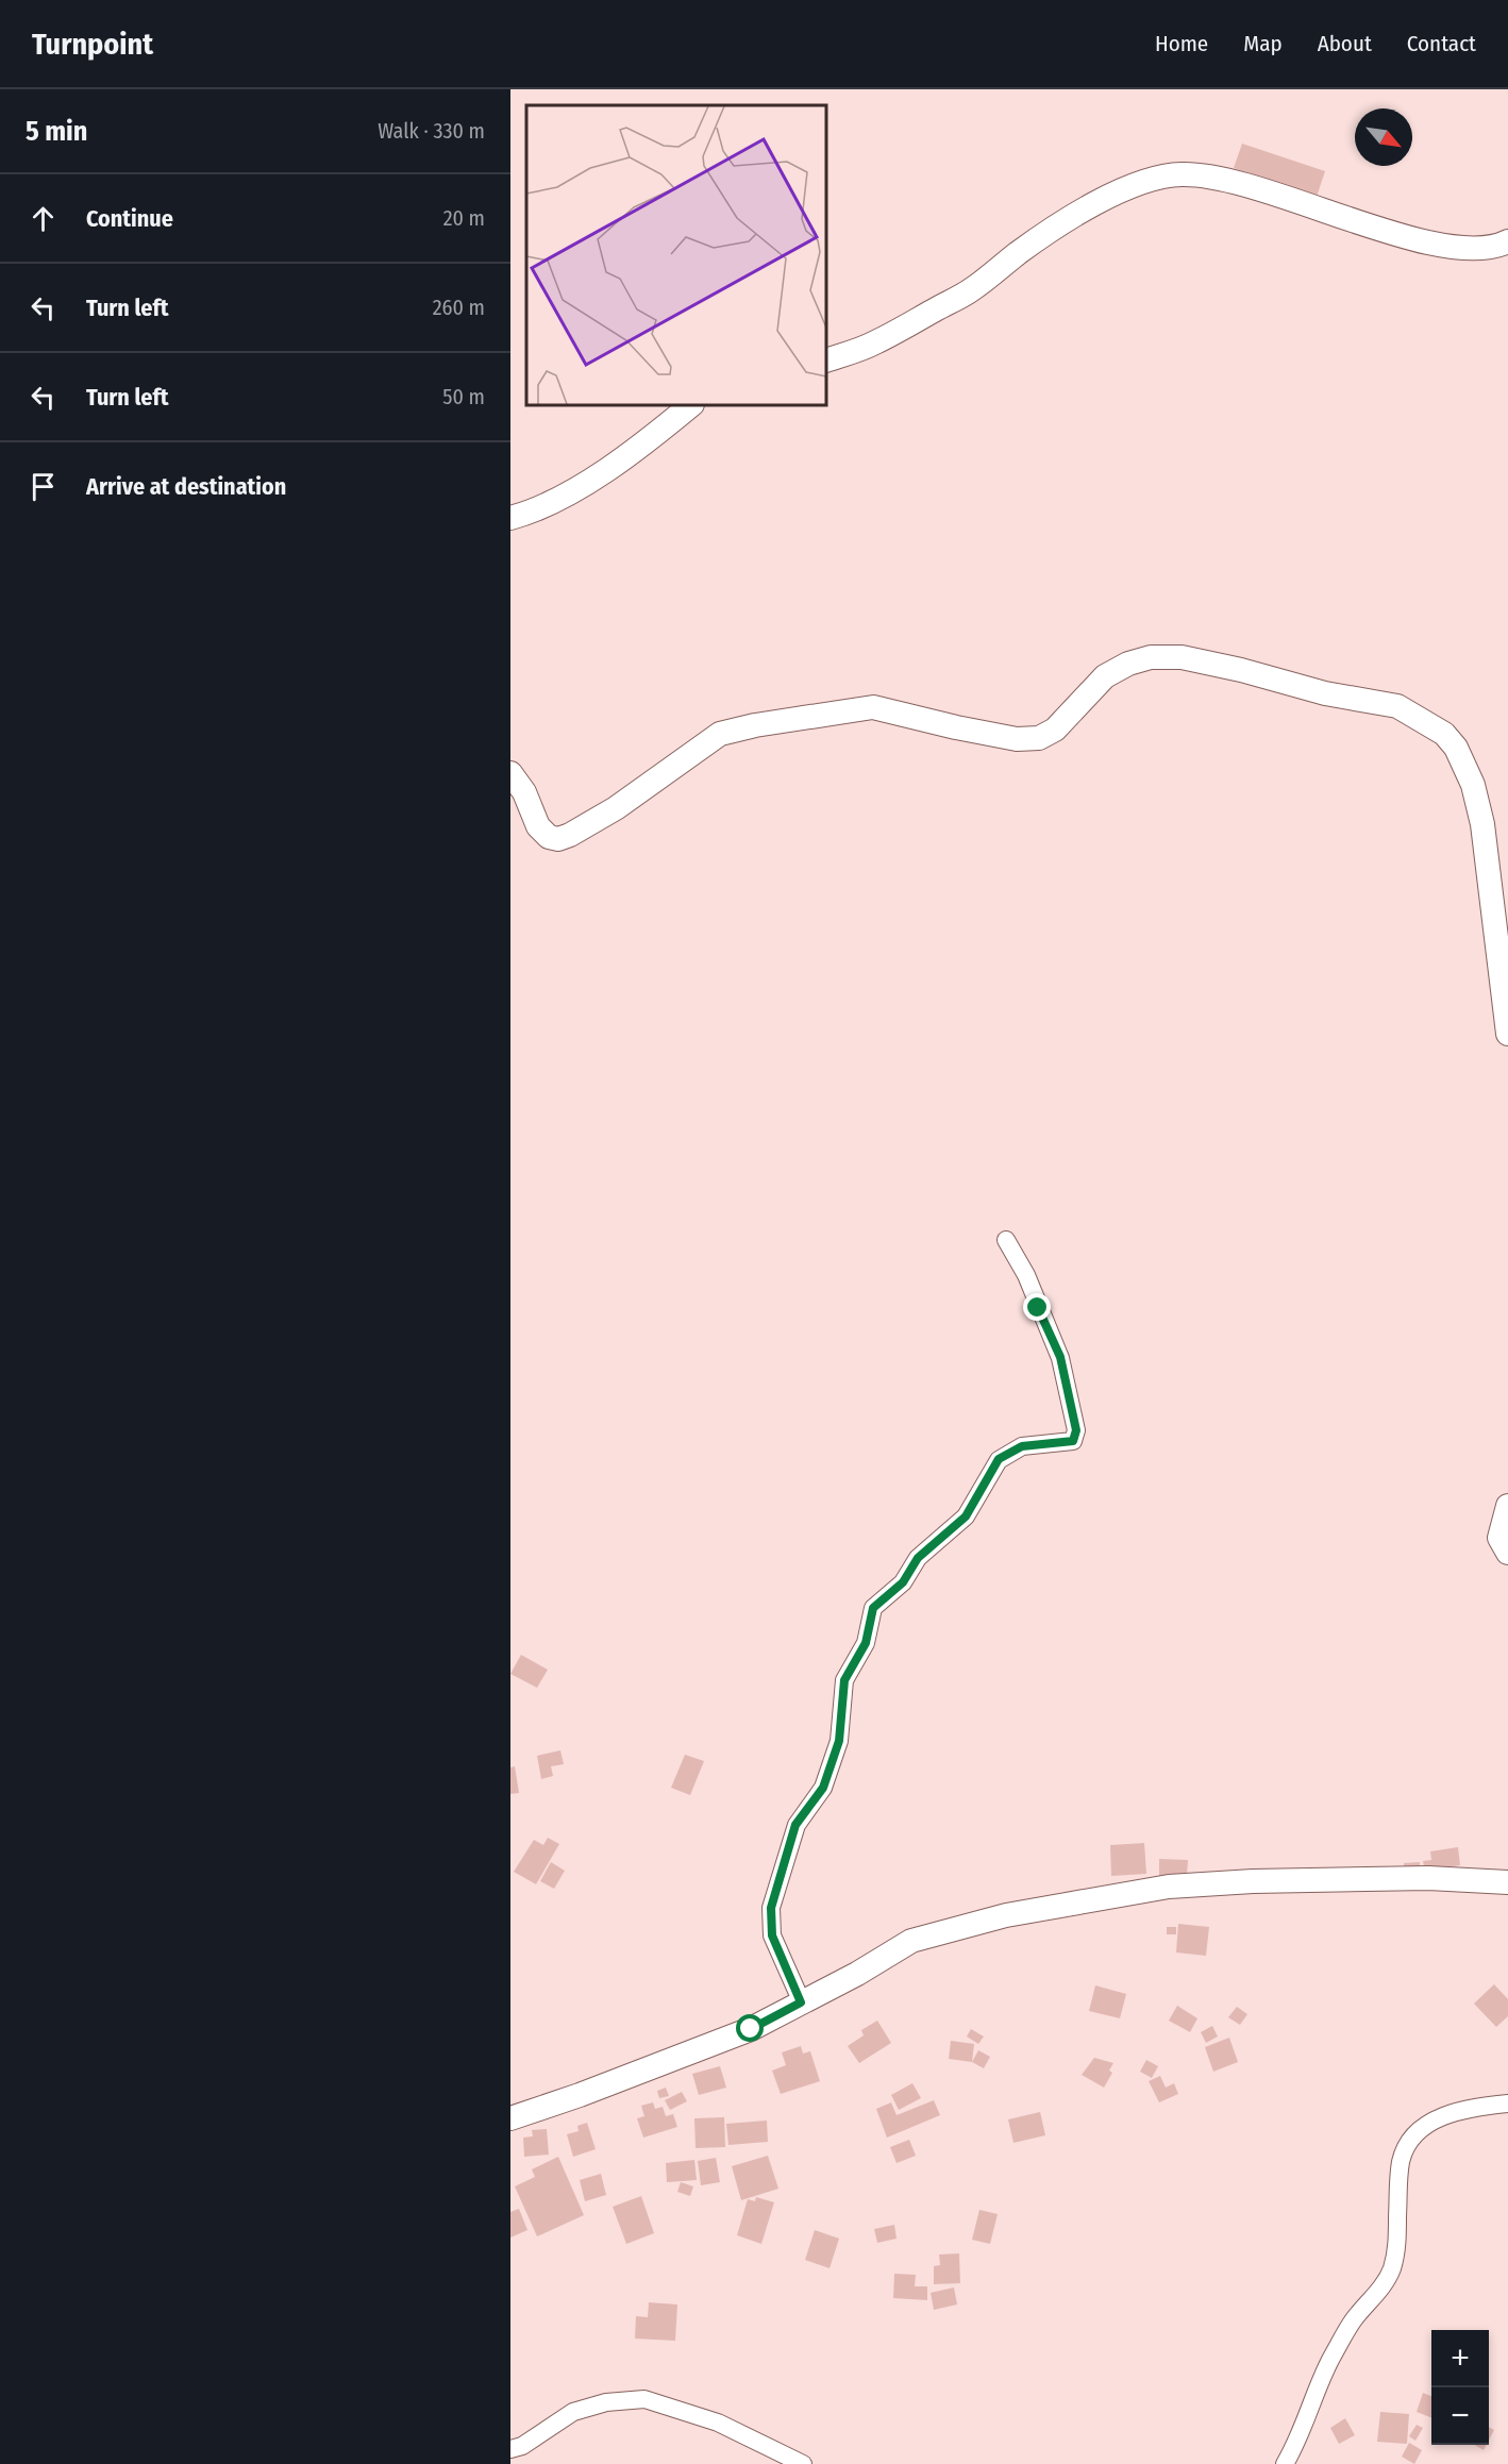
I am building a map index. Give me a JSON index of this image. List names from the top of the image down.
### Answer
{
  "north": "bottom right",
  "page": {
    "header": "Turnpoint",
    "nav": [
      "Home",
      "Map",
      "About",
      "Contact"
    ],
    "heading": ["5 min", "Walk · 330 m"],
    "list": [
      ["Continue", "20 m"],
      ["Turn left", "260 m"],
      ["Turn left", "50 m"],
      "Arrive at destination"
    ],
    "map_buttons": ["+", "−"]
  }
}
